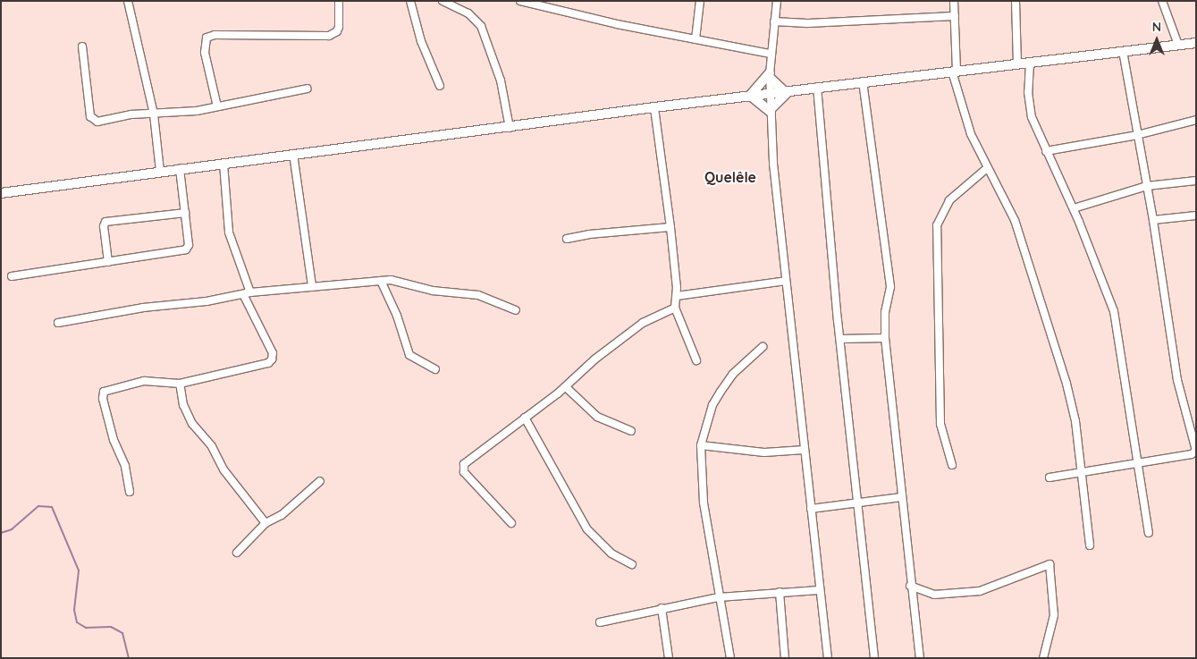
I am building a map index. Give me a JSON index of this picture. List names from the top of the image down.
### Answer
{
  "districts": ["Quelêle"],
  "north": "top"
}
